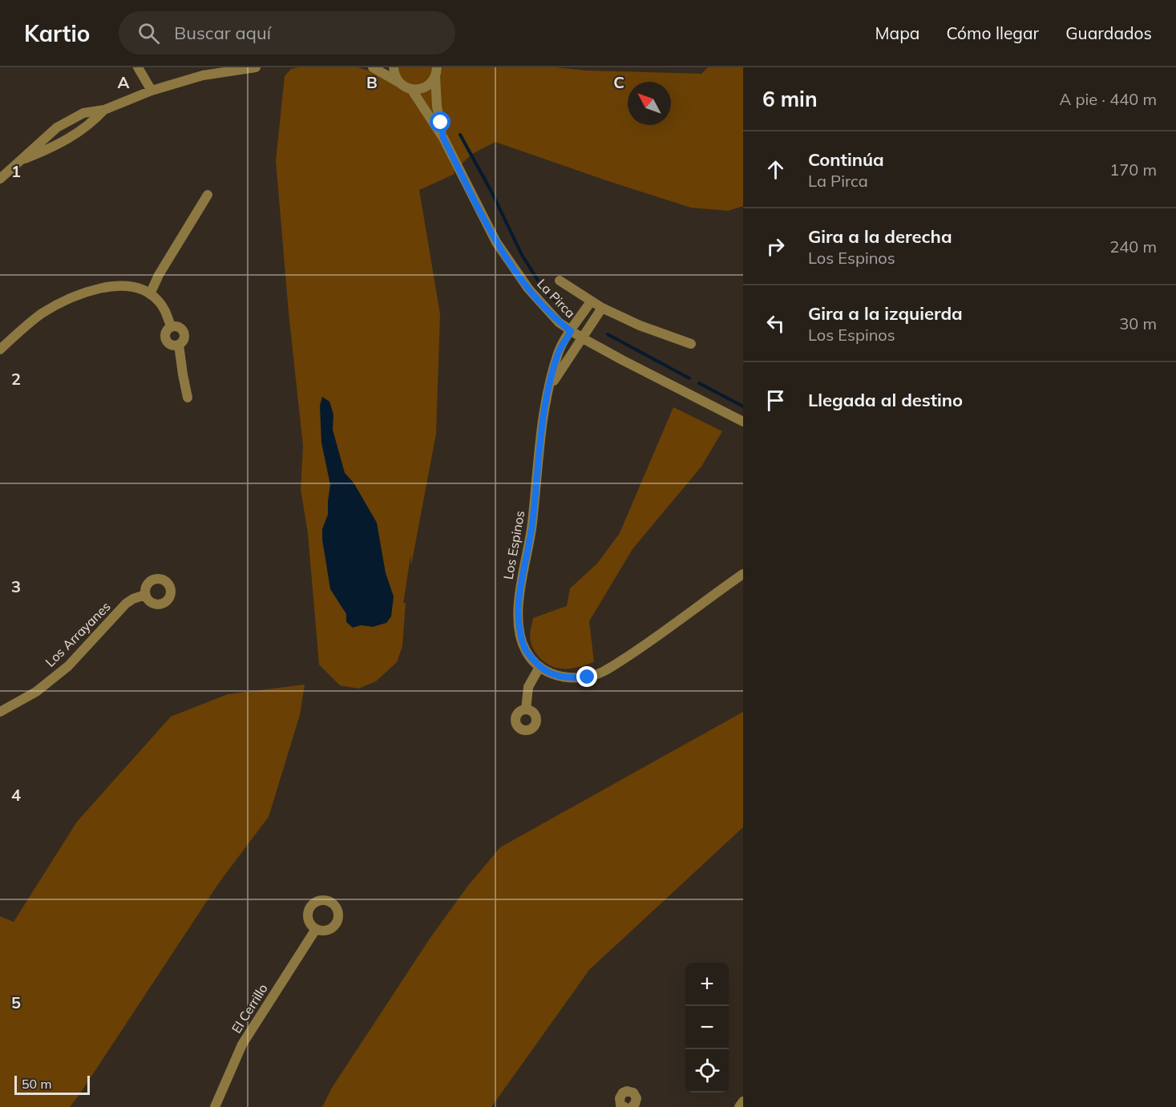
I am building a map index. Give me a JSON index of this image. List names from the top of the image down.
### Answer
{
  "streets": {
    "street": [
      "La Pirca",
      "Los Espinos",
      "Los Arrayanes",
      "El Cerrillo"
    ]
  },
  "crossings": [
    ["La Pirca", "Los Espinos"]
  ],
  "scale_bar": "50 m",
  "north": "top left",
  "page": {
    "header": "Kartio",
    "search": "Buscar aquí",
    "nav": ["Mapa", "Cómo llegar", "Guardados"],
    "heading": ["6 min", "A pie · 440 m"],
    "list": [
      ["Continúa", "La Pirca", "170 m"],
      ["Gira a la derecha", "Los Espinos", "240 m"],
      ["Gira a la izquierda", "Los Espinos", "30 m"],
      "Llegada al destino"
    ],
    "map_buttons": ["+", "−"],
    "scale": "50 m"
  },
  "grid": {
    "columns": ["A", "B", "C"],
    "rows": [
      "1",
      "2",
      "3",
      "4",
      "5"
    ]
  }
}
